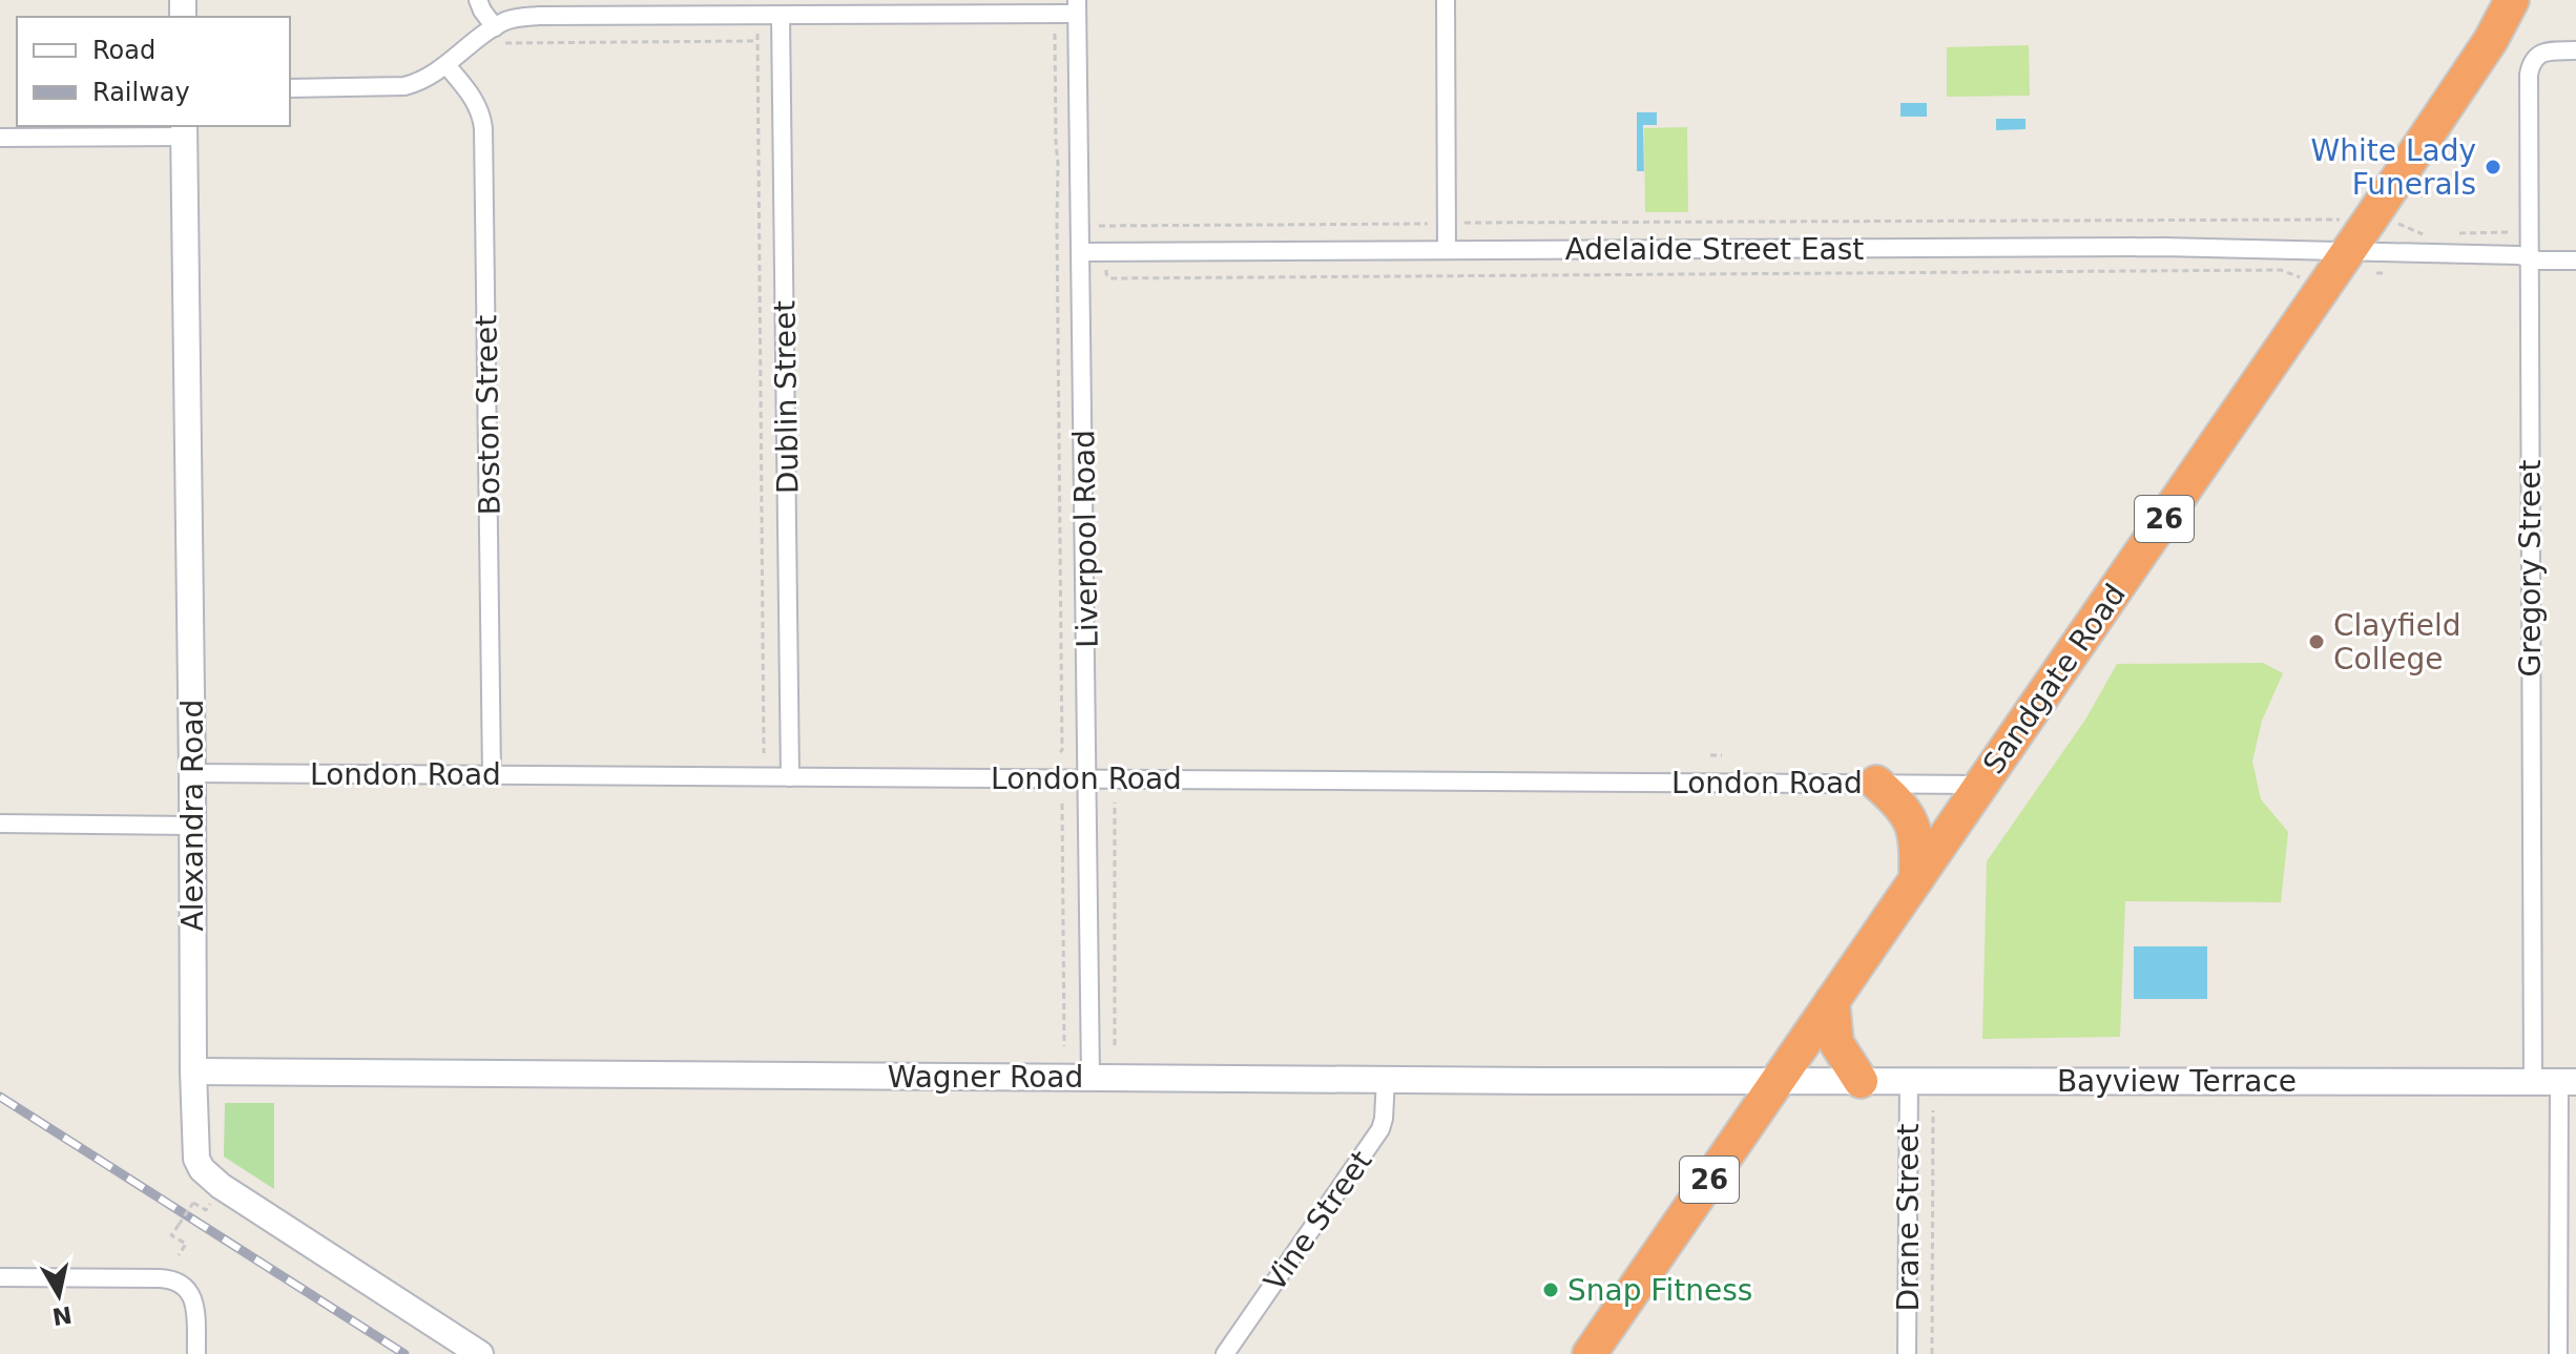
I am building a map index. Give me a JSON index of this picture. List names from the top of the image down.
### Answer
{
  "streets": {
    "highway": ["26", "Sandgate Road"],
    "street": [
      "Adelaide Street East",
      "Dublin Street",
      "Boston Street",
      "Liverpool Road",
      "Gregory Street",
      "London Road",
      "Alexandra Road",
      "Wagner Road",
      "Bayview Terrace",
      "Drane Street",
      "Vine Street"
    ]
  },
  "crossings": [
    ["Adelaide Street East", "Liverpool Road"],
    ["Adelaide Street East", "Gregory Street"],
    ["Adelaide Street East", "Sandgate Road"],
    ["Dublin Street", "London Road"],
    ["Boston Street", "London Road"],
    ["Liverpool Road", "London Road"],
    ["Liverpool Road", "Wagner Road"],
    ["Gregory Street", "Bayview Terrace"],
    ["Sandgate Road", "London Road"],
    ["Sandgate Road", "Wagner Road"],
    ["Sandgate Road", "Bayview Terrace"],
    ["London Road", "Alexandra Road"],
    ["Alexandra Road", "Wagner Road"],
    ["Wagner Road", "Bayview Terrace"],
    ["Wagner Road", "Vine Street"],
    ["Bayview Terrace", "Drane Street"]
  ],
  "places": ["White Lady Funerals", "Clayfield College", "Snap Fitness"],
  "legend": ["Road", "Railway"],
  "north": "bottom"
}
